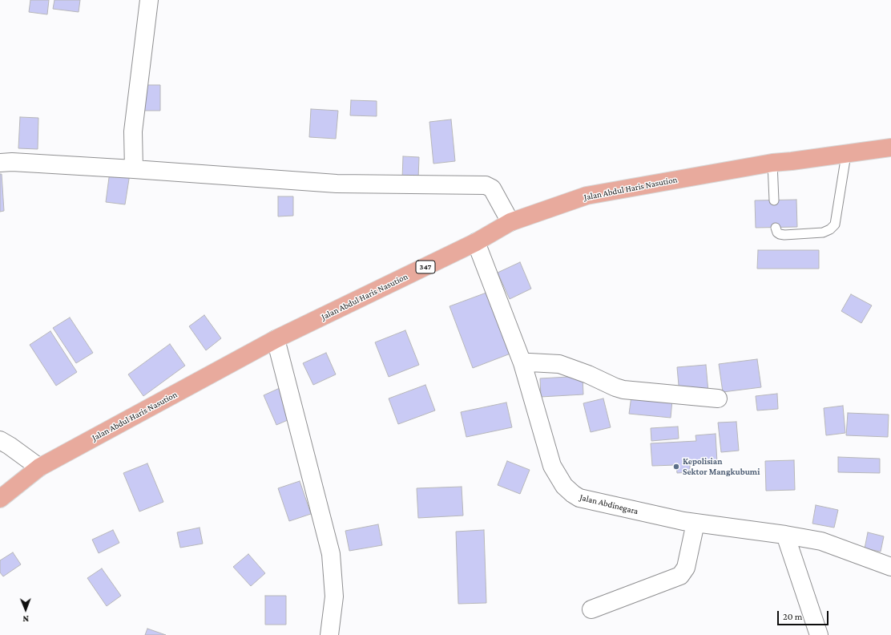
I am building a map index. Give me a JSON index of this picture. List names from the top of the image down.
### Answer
{
  "streets": {
    "main road": ["Jalan Abdul Haris Nasution", "347"],
    "street": ["Jalan Abdinegara"]
  },
  "crossings": [
    ["Jalan Abdul Haris Nasution", "Jalan Abdinegara"]
  ],
  "places": ["Kepolisian Sektor Mangkubumi"],
  "scale_bar": "20 m",
  "north": "bottom"
}
